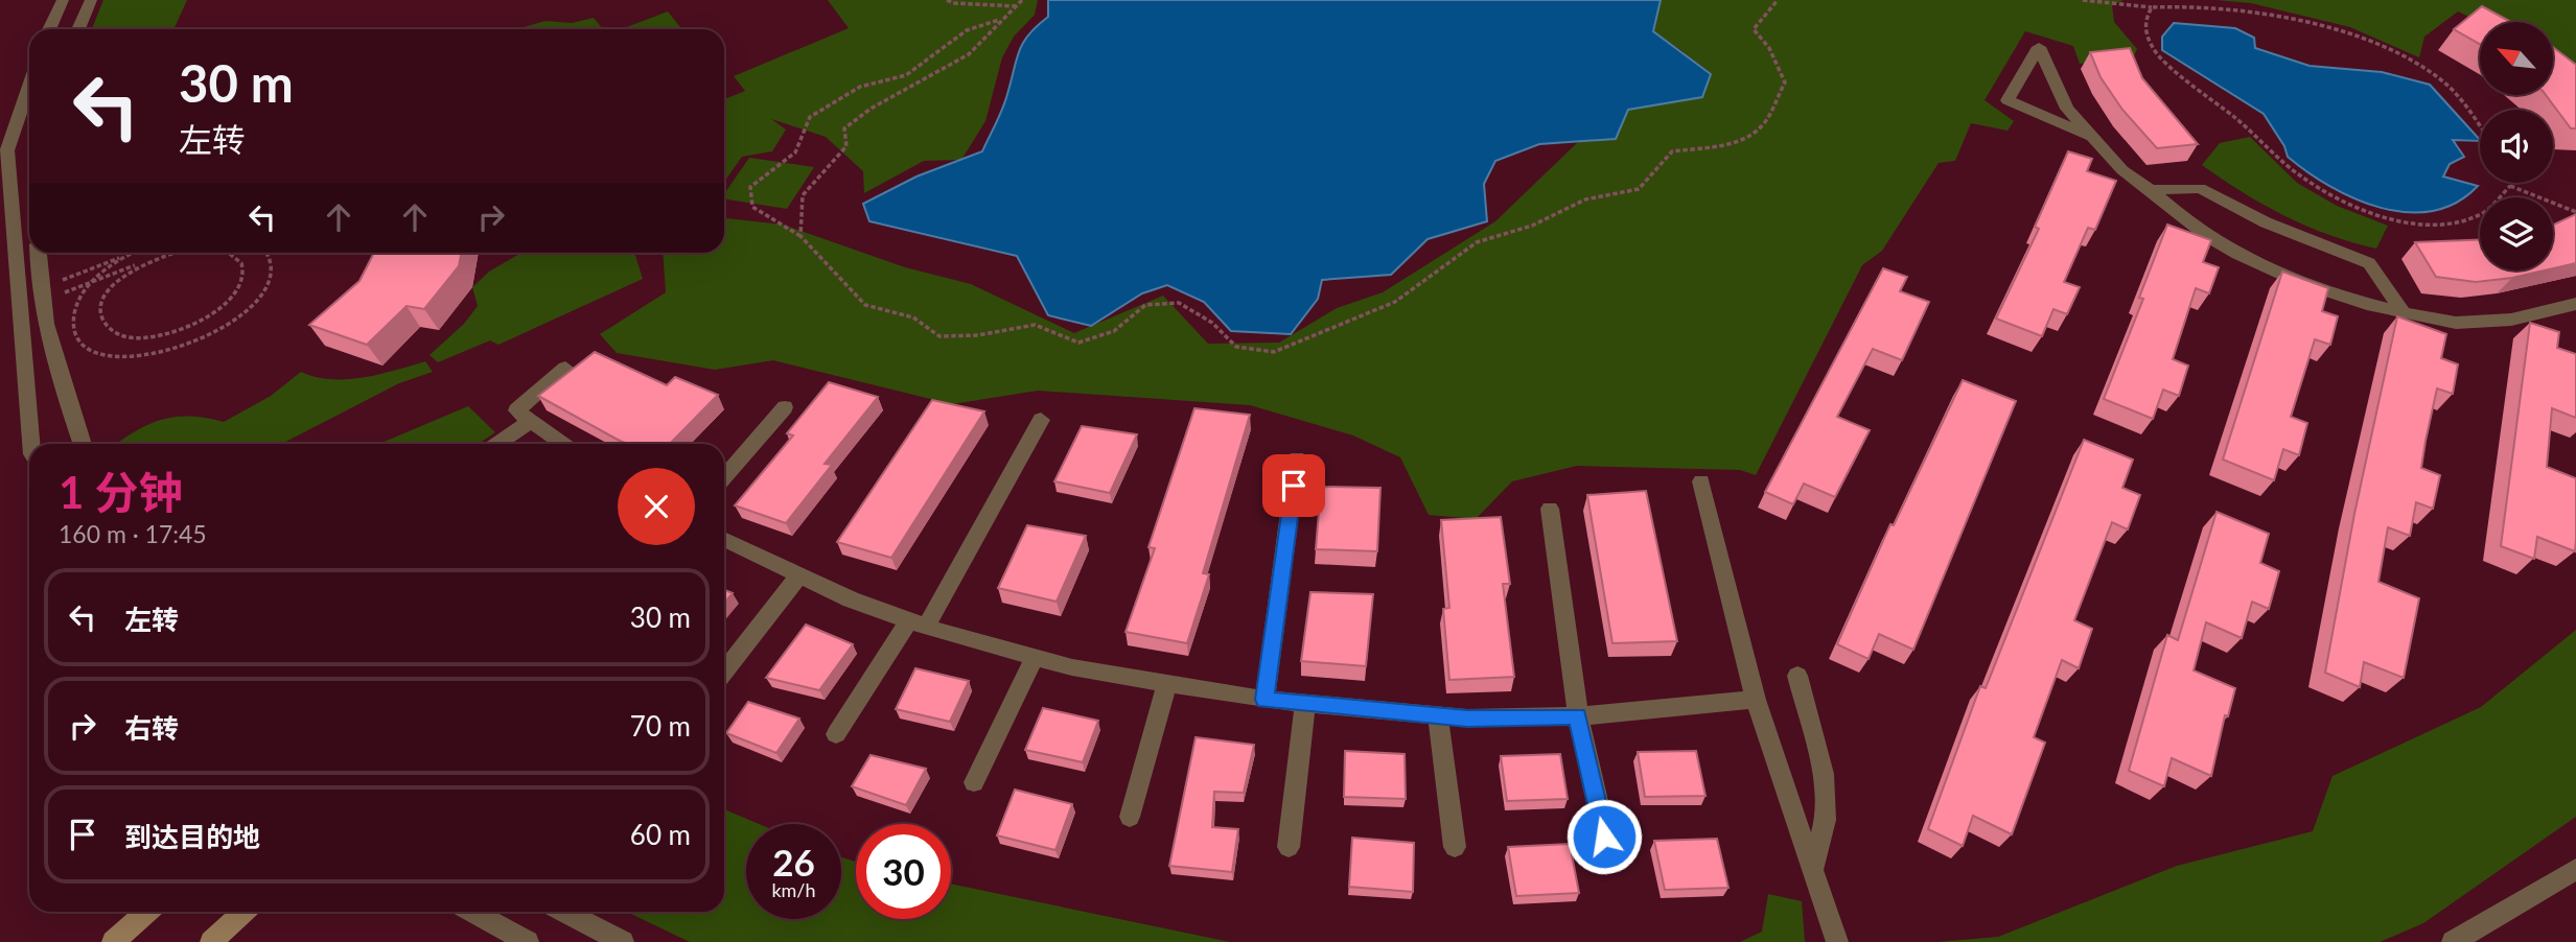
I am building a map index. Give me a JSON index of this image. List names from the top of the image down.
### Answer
{
  "north": "top left",
  "page": {
    "turn": ["30 m", "左转"],
    "heading": ["1 分钟", "160 m · 17:45"],
    "list": [
      {
        "name": "左转",
        "value": "30 m"
      },
      {
        "name": "右转",
        "value": "70 m"
      },
      {
        "name": "到达目的地",
        "value": "60 m"
      }
    ],
    "speed": "26 km/h",
    "limit": "30"
  }
}
